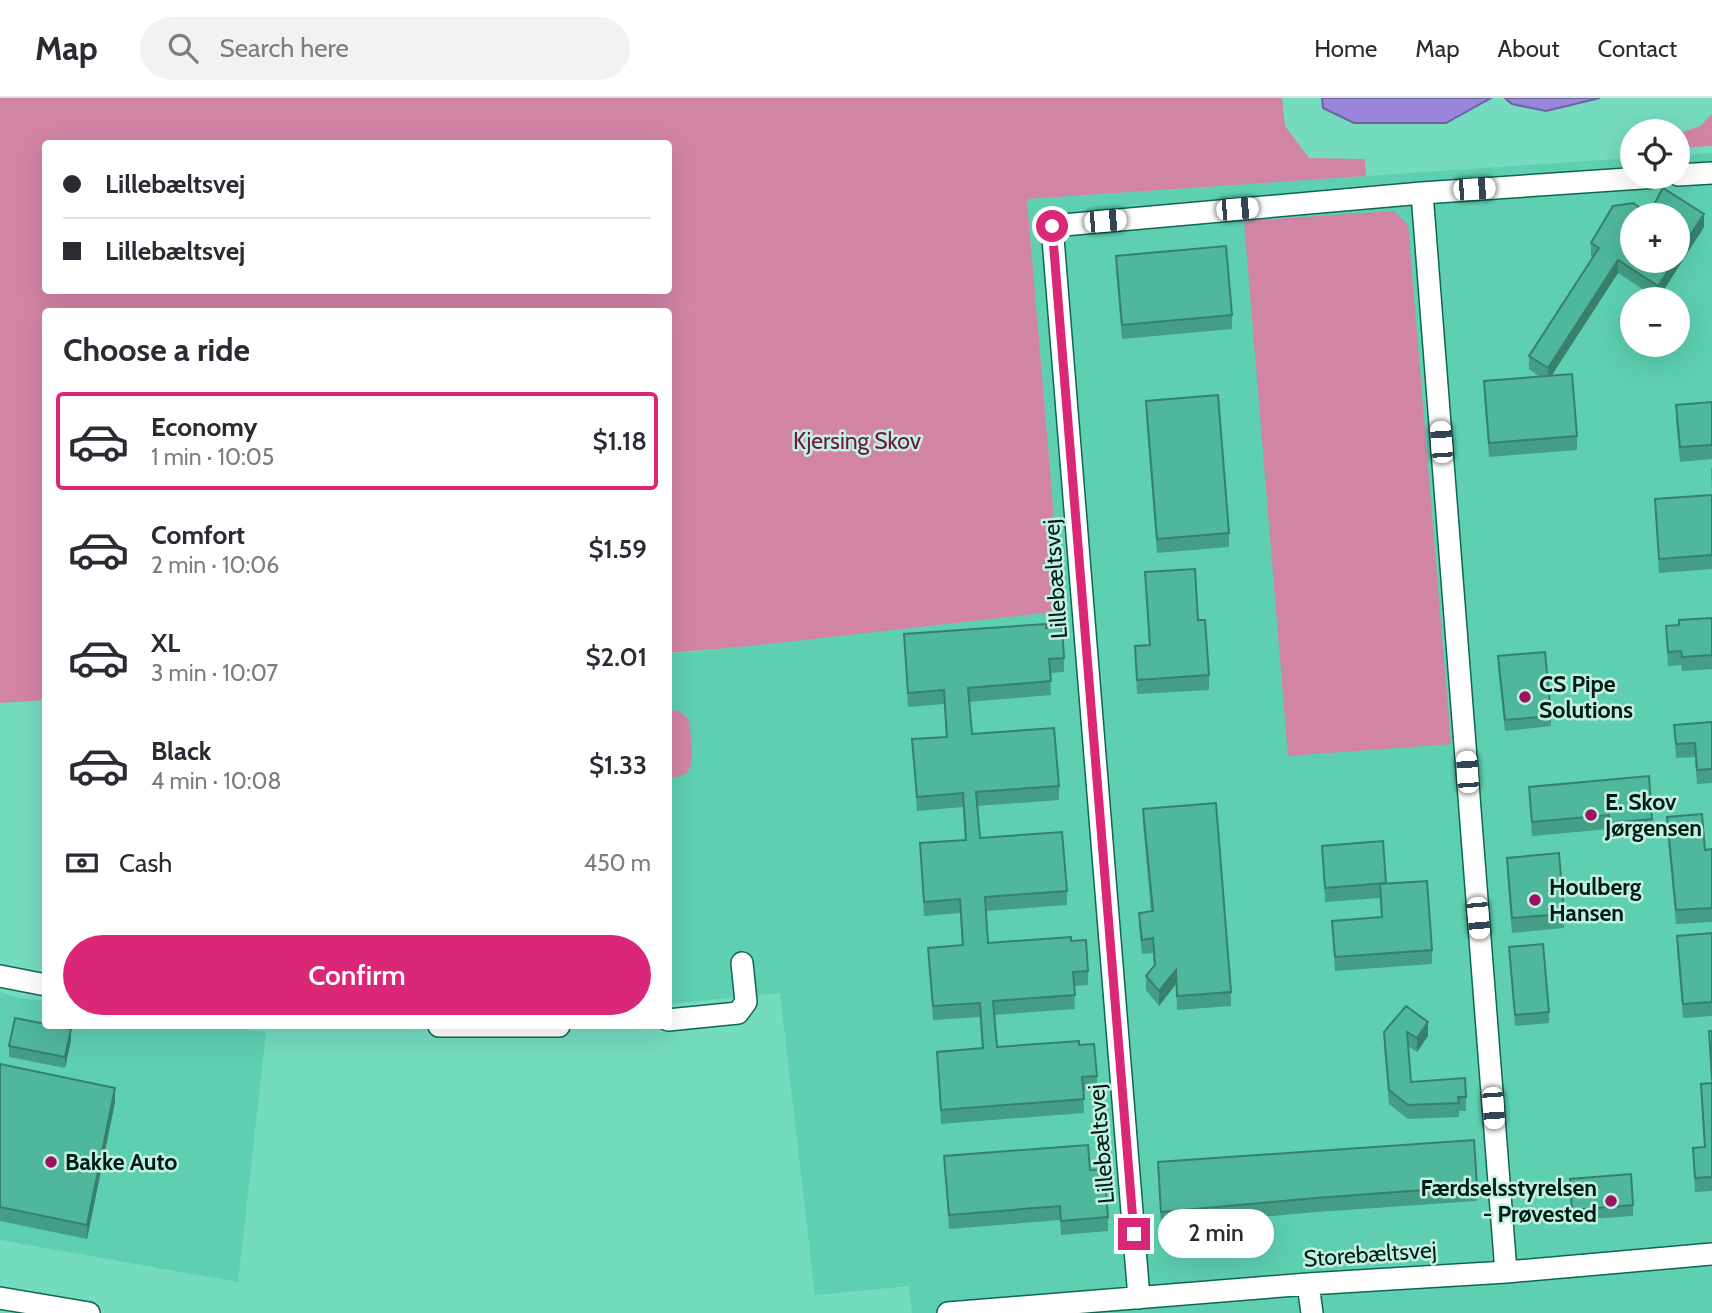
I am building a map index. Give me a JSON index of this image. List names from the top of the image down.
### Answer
{
  "streets": {
    "street": ["Lillebæltsvej", "Storebæltsvej"]
  },
  "crossings": [
    ["Lillebæltsvej", "Storebæltsvej"]
  ],
  "parks": ["Kjersing Skov"],
  "places": [
    "CS Pipe Solutions",
    "E. Skov Jørgensen",
    "Houlberg Hansen",
    "Bakke Auto",
    "Færdselsstyrelsen - Prøvested"
  ],
  "page": {
    "header": "Map",
    "search": "Search here",
    "nav": [
      "Home",
      "Map",
      "About",
      "Contact"
    ],
    "map_buttons": ["+", "−"],
    "banner": ["Lillebæltsvej", "Lillebæltsvej"],
    "heading": "Choose a ride",
    "list": [
      {
        "name": "Economy",
        "note": "1 min · 10:05",
        "value": "$1.18"
      },
      {
        "name": "Comfort",
        "note": "2 min · 10:06",
        "value": "$1.59"
      },
      {
        "name": "XL",
        "note": "3 min · 10:07",
        "value": "$2.01"
      },
      {
        "name": "Black",
        "note": "4 min · 10:08",
        "value": "$1.33"
      }
    ],
    "pay": ["Cash", "450 m"],
    "buttons": "Confirm",
    "bubble": "2 min"
  }
}
